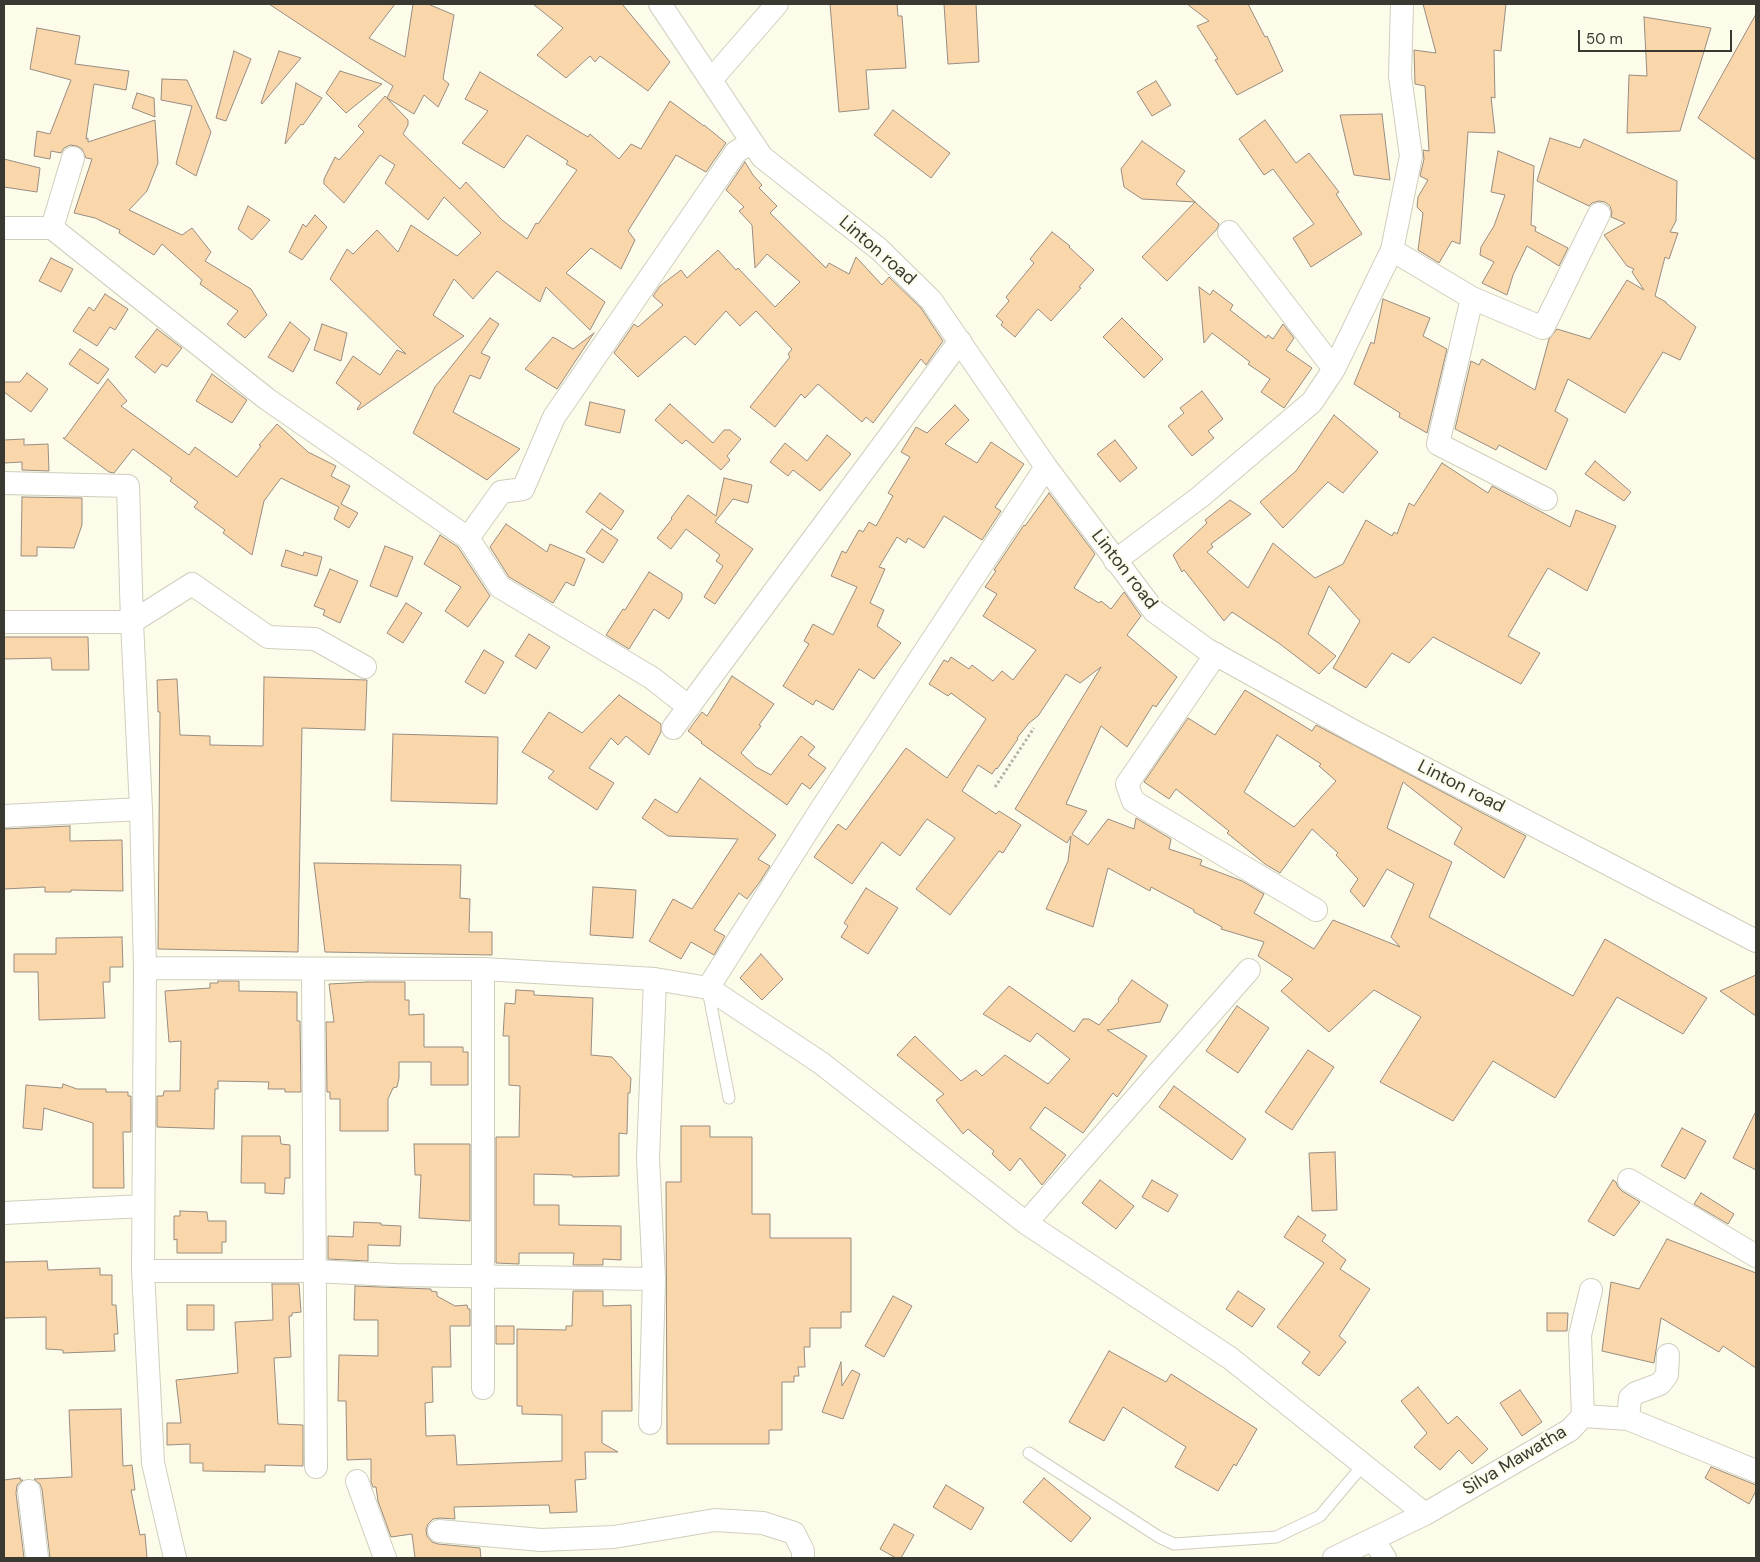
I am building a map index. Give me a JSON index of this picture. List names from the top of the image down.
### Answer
{
  "streets": {
    "street": ["Linton road", "Silva Mawatha"]
  },
  "scale_bar": "50 m"
}
